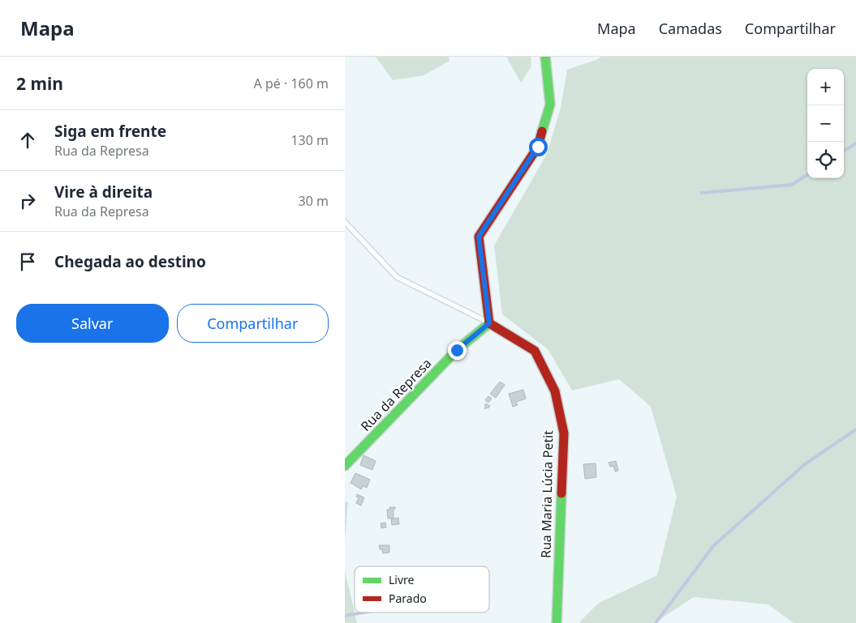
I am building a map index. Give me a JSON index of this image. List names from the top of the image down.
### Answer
{
  "streets": {
    "street": ["Rua da Represa", "Rua Maria Lúcia Petit"]
  },
  "crossings": [
    ["Rua da Represa", "Rua Maria Lúcia Petit"]
  ],
  "legend": ["Livre", "Parado"],
  "page": {
    "header": "Mapa",
    "nav": ["Mapa", "Camadas", "Compartilhar"],
    "heading": ["2 min", "A pé · 160 m"],
    "map_buttons": ["+", "−"],
    "list": [
      ["Siga em frente", "Rua da Represa", "130 m"],
      ["Vire à direita", "Rua da Represa", "30 m"],
      "Chegada ao destino"
    ],
    "buttons": ["Salvar", "Compartilhar"]
  }
}
